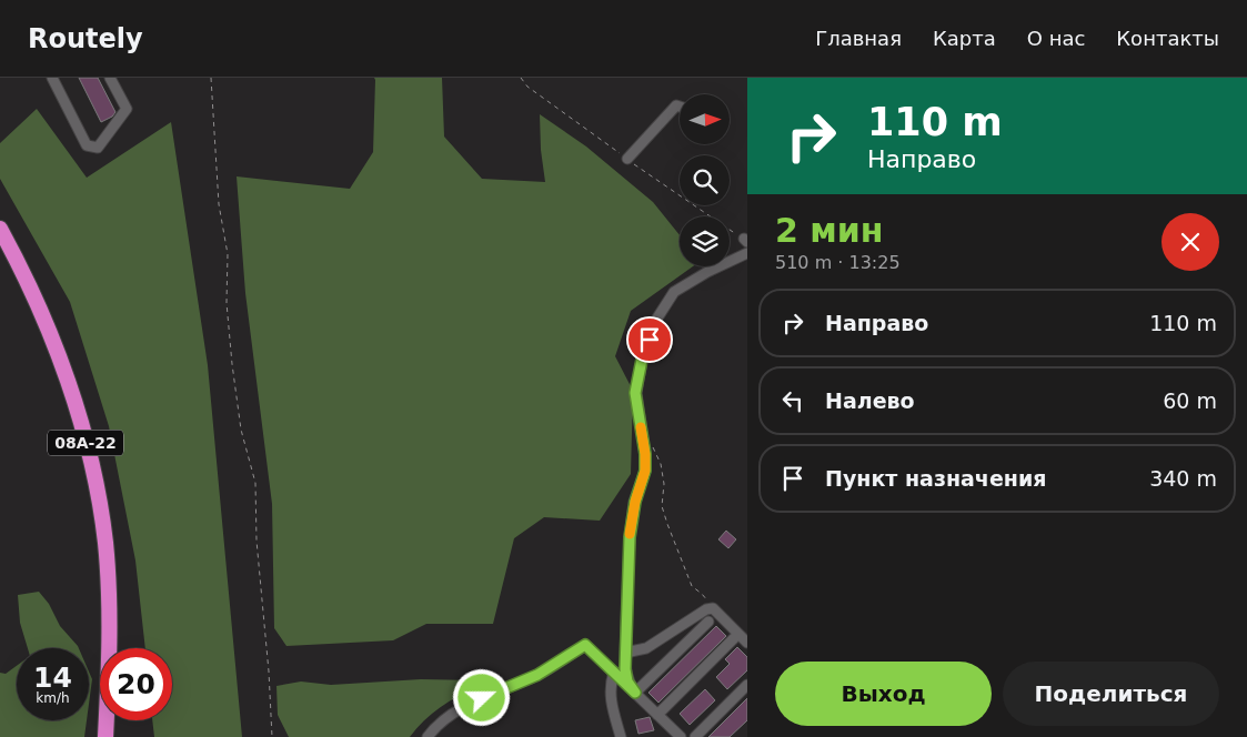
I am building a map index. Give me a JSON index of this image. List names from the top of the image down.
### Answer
{
  "streets": {
    "highway": ["08А-22"]
  },
  "north": "right",
  "page": {
    "header": "Routely",
    "nav": [
      "Главная",
      "Карта",
      "О нас",
      "Контакты"
    ],
    "turn": ["110 m", "Направо"],
    "heading": ["2 мин", "510 m · 13:25"],
    "list": [
      {
        "name": "Направо",
        "value": "110 m"
      },
      {
        "name": "Налево",
        "value": "60 m"
      },
      {
        "name": "Пункт назначения",
        "value": "340 m"
      }
    ],
    "speed": "14 km/h",
    "limit": "20",
    "buttons": ["Выход", "Поделиться"]
  }
}
